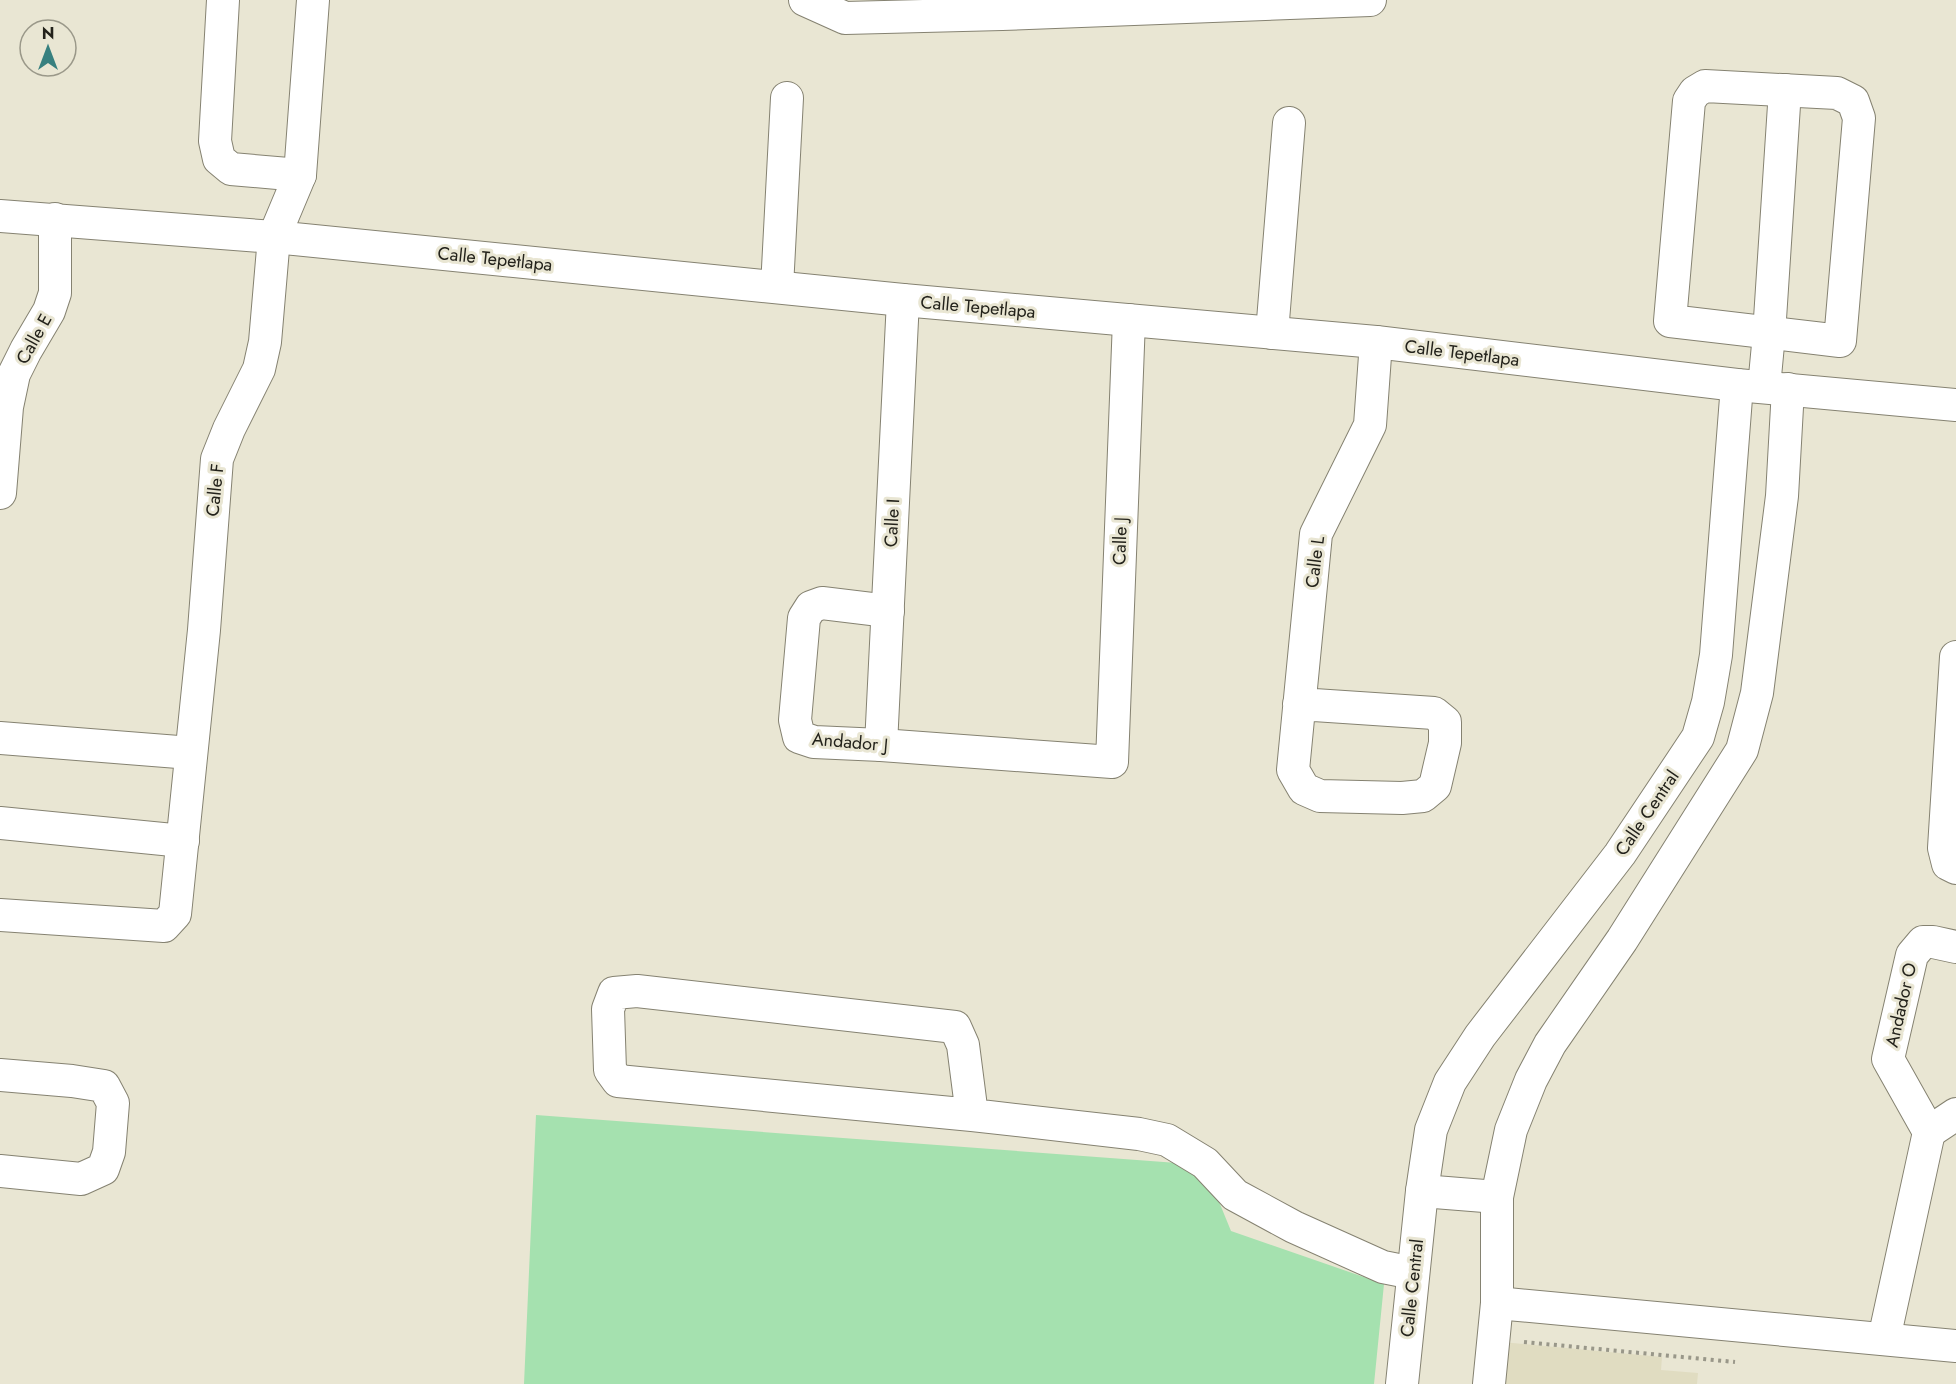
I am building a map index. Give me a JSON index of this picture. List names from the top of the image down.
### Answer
{
  "streets": {
    "street": [
      "Calle Tepetlapa",
      "Calle E",
      "Calle F",
      "Calle I",
      "Calle J",
      "Calle L",
      "Andador J",
      "Calle Central",
      "Andador O"
    ]
  },
  "crossings": [
    ["Calle Tepetlapa", "Calle E"],
    ["Calle Tepetlapa", "Calle F"],
    ["Calle Tepetlapa", "Calle I"],
    ["Calle Tepetlapa", "Calle J"],
    ["Calle Tepetlapa", "Calle L"],
    ["Calle Tepetlapa", "Calle Central"],
    ["Calle I", "Andador J"],
    ["Calle J", "Andador J"]
  ],
  "north": "top"
}
